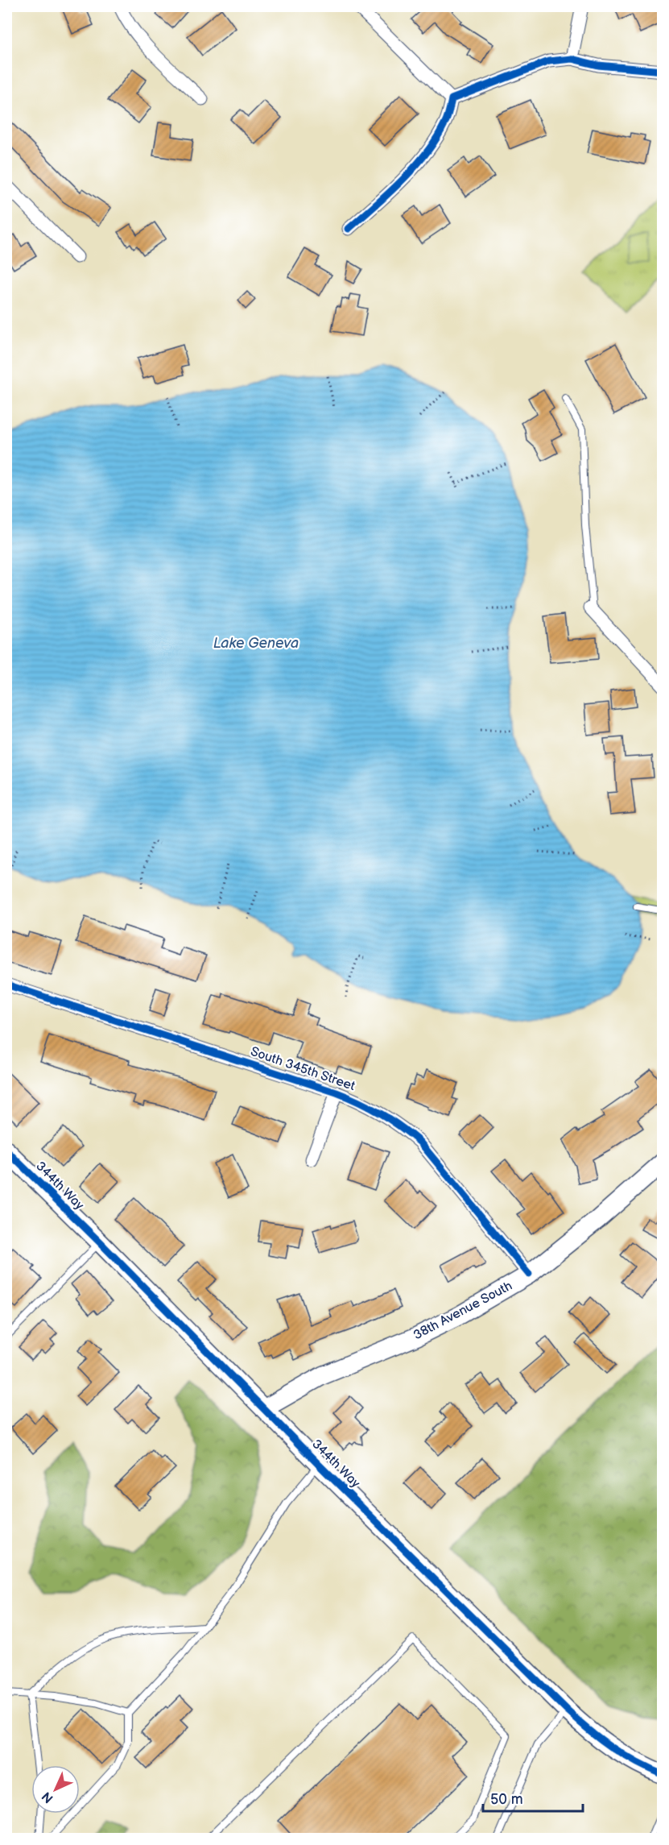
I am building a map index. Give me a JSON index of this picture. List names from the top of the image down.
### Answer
{
  "streets": {
    "street": ["South 345th Street", "344th Way", "38th Avenue South"]
  },
  "crossings": [
    ["South 345th Street", "38th Avenue South"],
    ["344th Way", "38th Avenue South"]
  ],
  "water": ["Lake Geneva"],
  "scale_bar": "50 m",
  "north": "bottom left"
}
